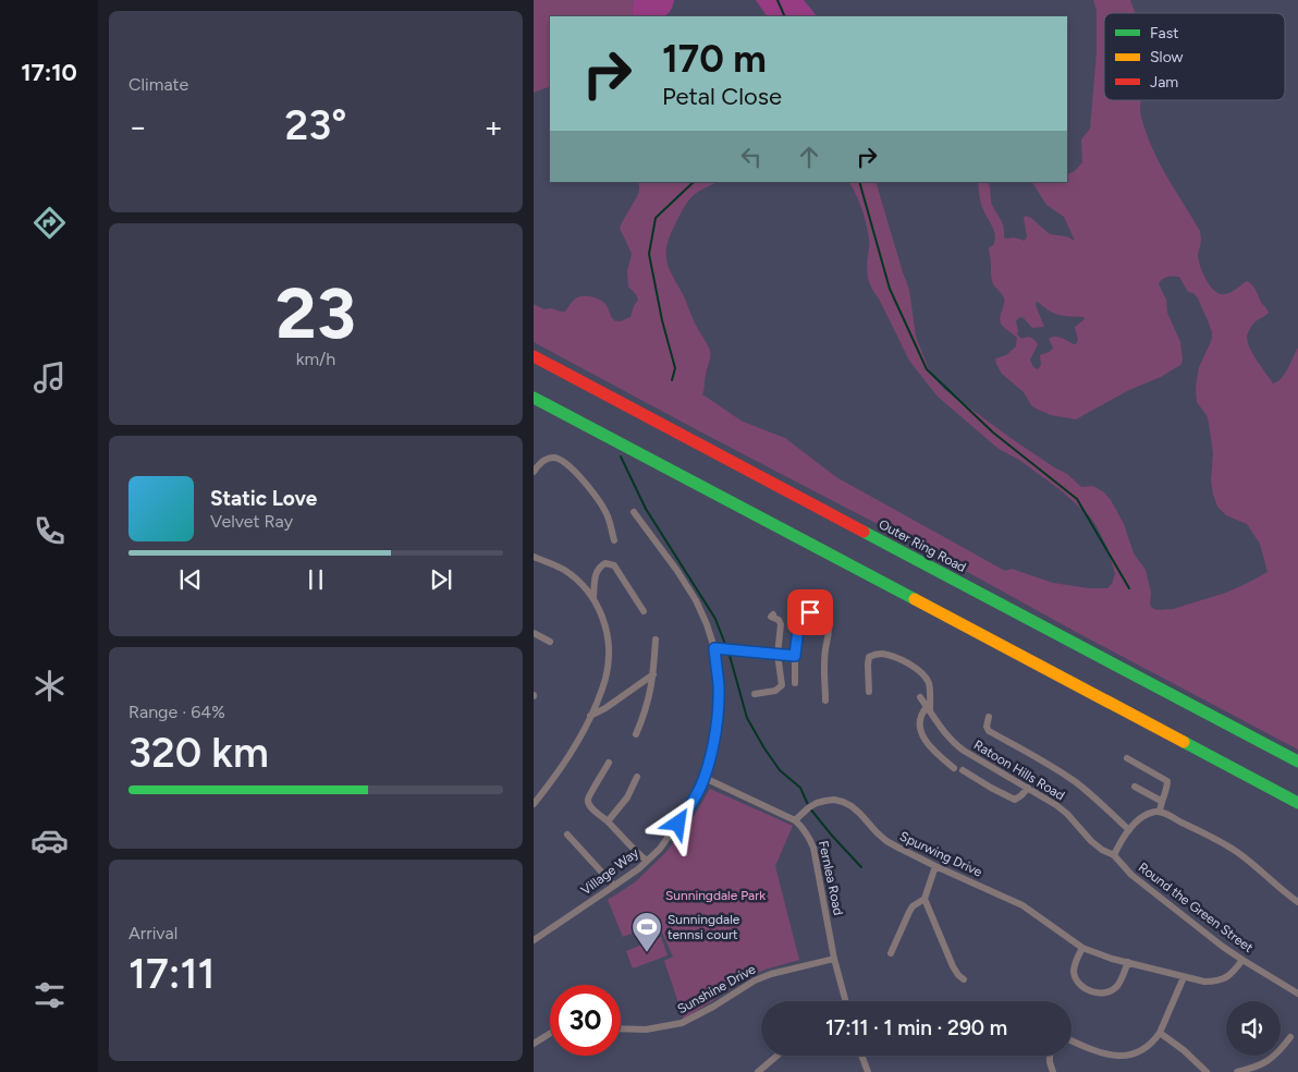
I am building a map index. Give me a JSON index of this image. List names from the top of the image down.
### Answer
{
  "streets": {
    "highway": ["Outer Ring Road"],
    "street": [
      "Ratoon Hills Road",
      "Spurwing Drive",
      "Village Way",
      "Fernlea Road",
      "Round the Green Street",
      "Sunshine Drive"
    ]
  },
  "crossings": [
    ["Ratoon Hills Road", "Round the Green Street"],
    ["Spurwing Drive", "Fernlea Road"],
    ["Spurwing Drive", "Round the Green Street"],
    ["Village Way", "Fernlea Road"],
    ["Fernlea Road", "Sunshine Drive"]
  ],
  "parks": ["Sunningdale Park"],
  "places": {
    "sports": ["Sunningdale tennsi court"]
  },
  "legend": ["Fast", "Slow", "Jam"],
  "page": {
    "tabs": "17:10",
    "tile": [
      "Climate",
      ["23", "km/h"],
      ["Range · 64%", "320 km"],
      ["Arrival", "17:11"]
    ],
    "turn": ["170 m", "Petal Close"],
    "heat": ["−", "23°", "+"],
    "song": ["Static Love", "Velvet Ray"],
    "limit": "30",
    "trip": "17:11 · 1 min · 290 m"
  }
}
